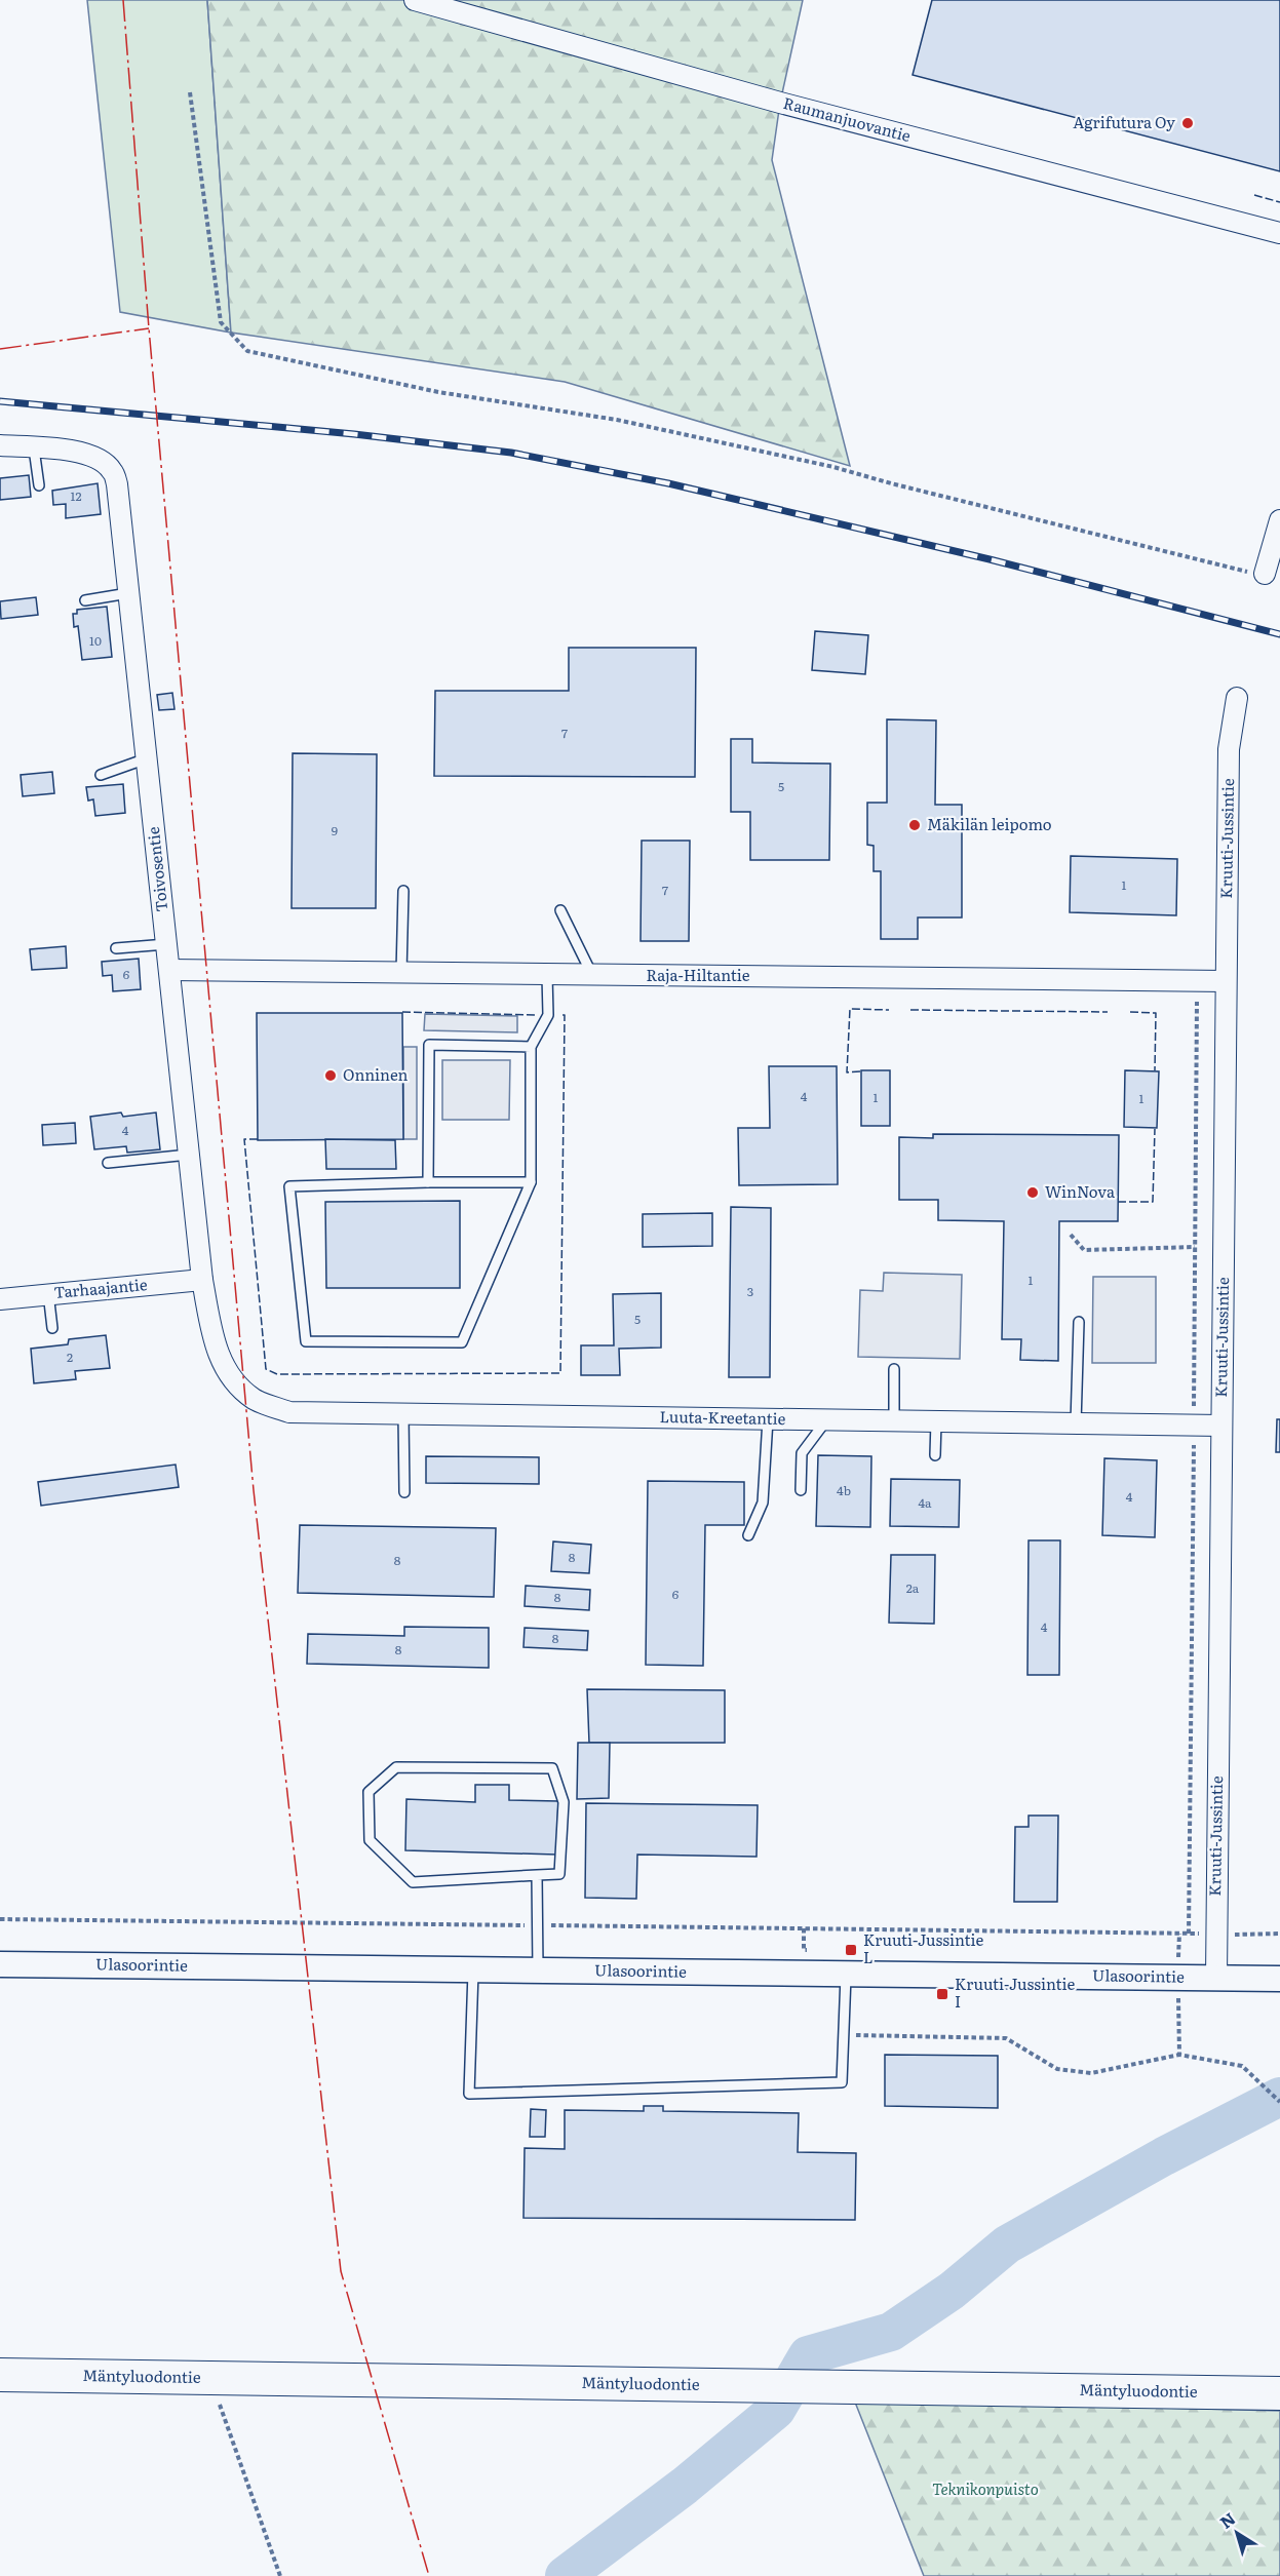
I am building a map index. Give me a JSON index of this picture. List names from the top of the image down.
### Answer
{
  "streets": {
    "highway": ["Mäntyluodontie"],
    "street": [
      "Raumanjuovantie",
      "Kruuti-Jussintie",
      "Toivosentie",
      "Raja-Hiltantie",
      "Tarhaajantie",
      "Luuta-Kreetantie",
      "Ulasoorintie"
    ]
  },
  "crossings": [
    ["Kruuti-Jussintie", "Raja-Hiltantie"],
    ["Kruuti-Jussintie", "Luuta-Kreetantie"],
    ["Kruuti-Jussintie", "Ulasoorintie"],
    ["Toivosentie", "Raja-Hiltantie"],
    ["Toivosentie", "Tarhaajantie"],
    ["Toivosentie", "Luuta-Kreetantie"]
  ],
  "parks": ["Teknikonpuisto"],
  "places": {
    "other": [
      "Agrifutura Oy",
      "Mäkilän leipomo",
      "Onninen",
      "WinNova"
    ],
    "transit": ["Kruuti-Jussintie L", "Kruuti-Jussintie I"]
  },
  "house_numbers": [
    "12",
    "10",
    "7",
    "5",
    "9",
    "1",
    "7",
    "6",
    "4",
    "1",
    "1",
    "4",
    "1",
    "3",
    "5",
    "2",
    "4b",
    "4",
    "4a",
    "8",
    "8",
    "2a",
    "6",
    "8",
    "4",
    "8",
    "8"
  ],
  "north": "top left"
}
